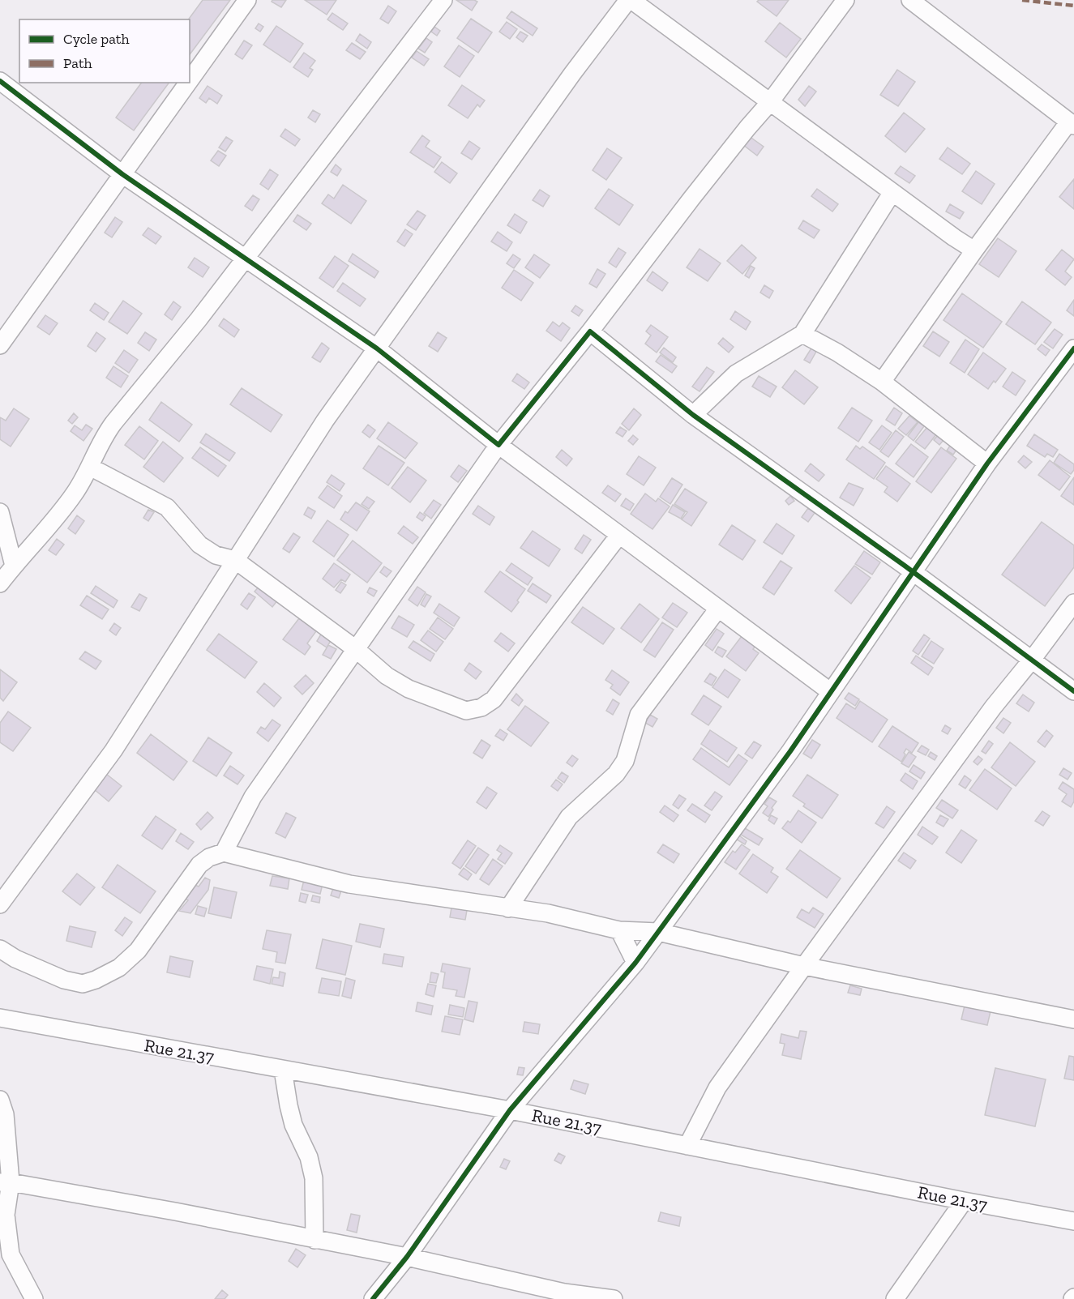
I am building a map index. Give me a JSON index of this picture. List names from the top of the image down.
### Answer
{
  "streets": {
    "street": ["Rue 21.37"]
  },
  "legend": ["Cycle path", "Path"]
}
